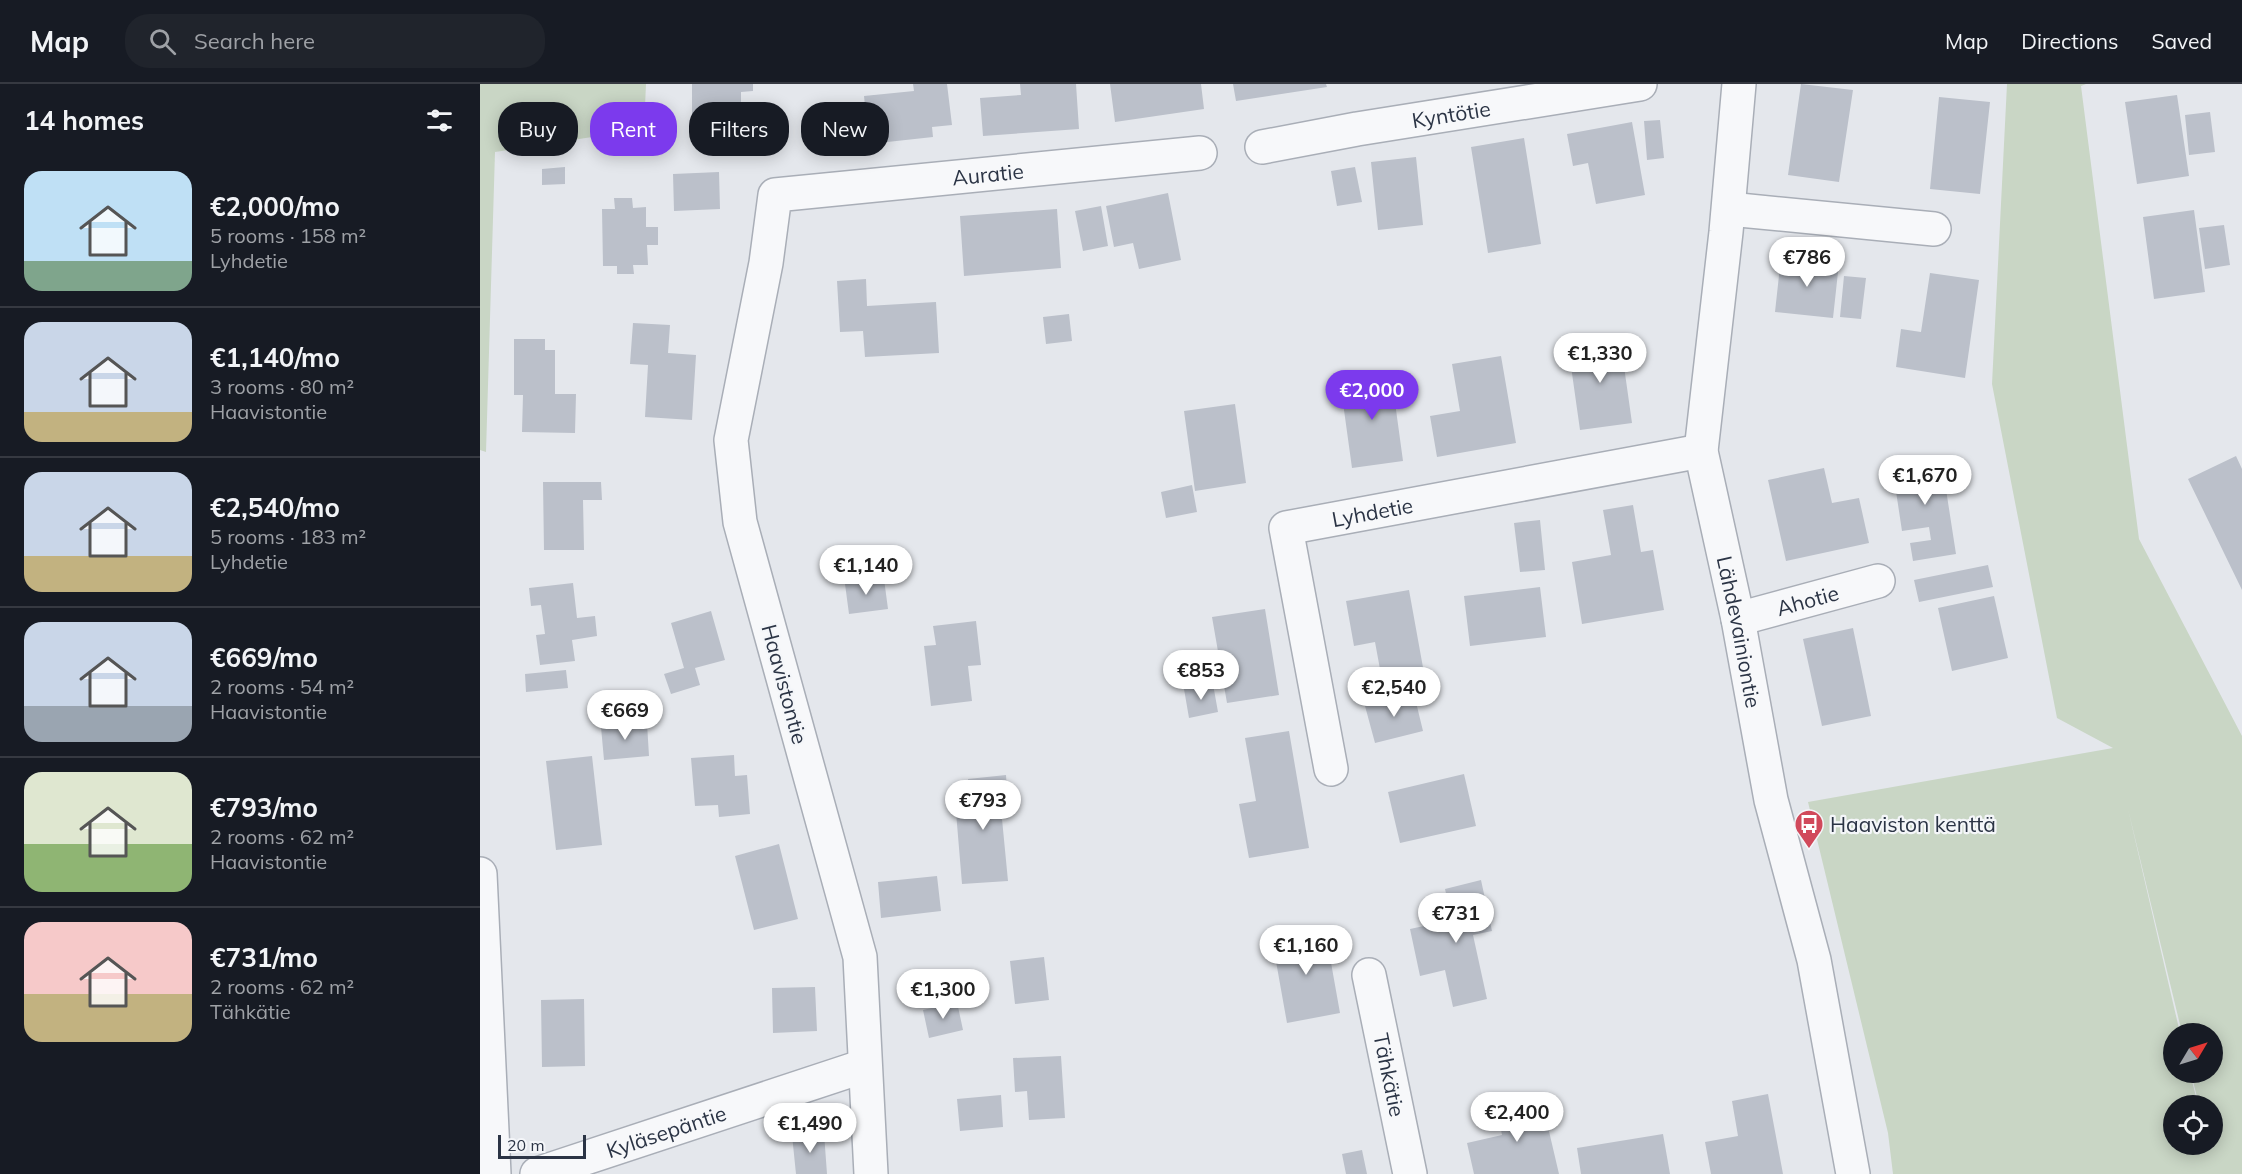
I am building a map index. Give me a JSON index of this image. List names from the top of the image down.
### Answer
{
  "streets": {
    "street": [
      "Kyntötie",
      "Auratie",
      "Lyhdetie",
      "Ahotie",
      "Lähdevainiontie",
      "Haavistontie",
      "Tähkätie",
      "Kyläsepäntie"
    ]
  },
  "crossings": [
    ["Auratie", "Haavistontie"],
    ["Lyhdetie", "Lähdevainiontie"],
    ["Ahotie", "Lähdevainiontie"],
    ["Haavistontie", "Kyläsepäntie"]
  ],
  "places": {
    "bus stop": ["Haaviston kenttä"]
  },
  "scale_bar": "20 m",
  "north": "top right",
  "page": {
    "header": "Map",
    "search": "Search here",
    "nav": ["Map", "Directions", "Saved"],
    "heading": "14 homes",
    "chip": [
      "Buy",
      "Rent",
      "Filters",
      "New"
    ],
    "list": [
      {
        "name": "€2,000/mo",
        "note": "5 rooms · 158 m² · Lyhdetie"
      },
      {
        "name": "€1,140/mo",
        "note": "3 rooms · 80 m² · Haavistontie"
      },
      {
        "name": "€2,540/mo",
        "note": "5 rooms · 183 m² · Lyhdetie"
      },
      {
        "name": "€669/mo",
        "note": "2 rooms · 54 m² · Haavistontie"
      },
      {
        "name": "€793/mo",
        "note": "2 rooms · 62 m² · Haavistontie"
      },
      {
        "name": "€731/mo",
        "note": "2 rooms · 62 m² · Tähkätie"
      }
    ],
    "price": [
      "€786",
      "€1,330",
      "€2,000",
      "€1,670",
      "€1,140",
      "€853",
      "€2,540",
      "€669",
      "€793",
      "€731",
      "€1,160",
      "€1,300",
      "€2,400",
      "€1,490"
    ],
    "scale": "20 m"
  }
}
